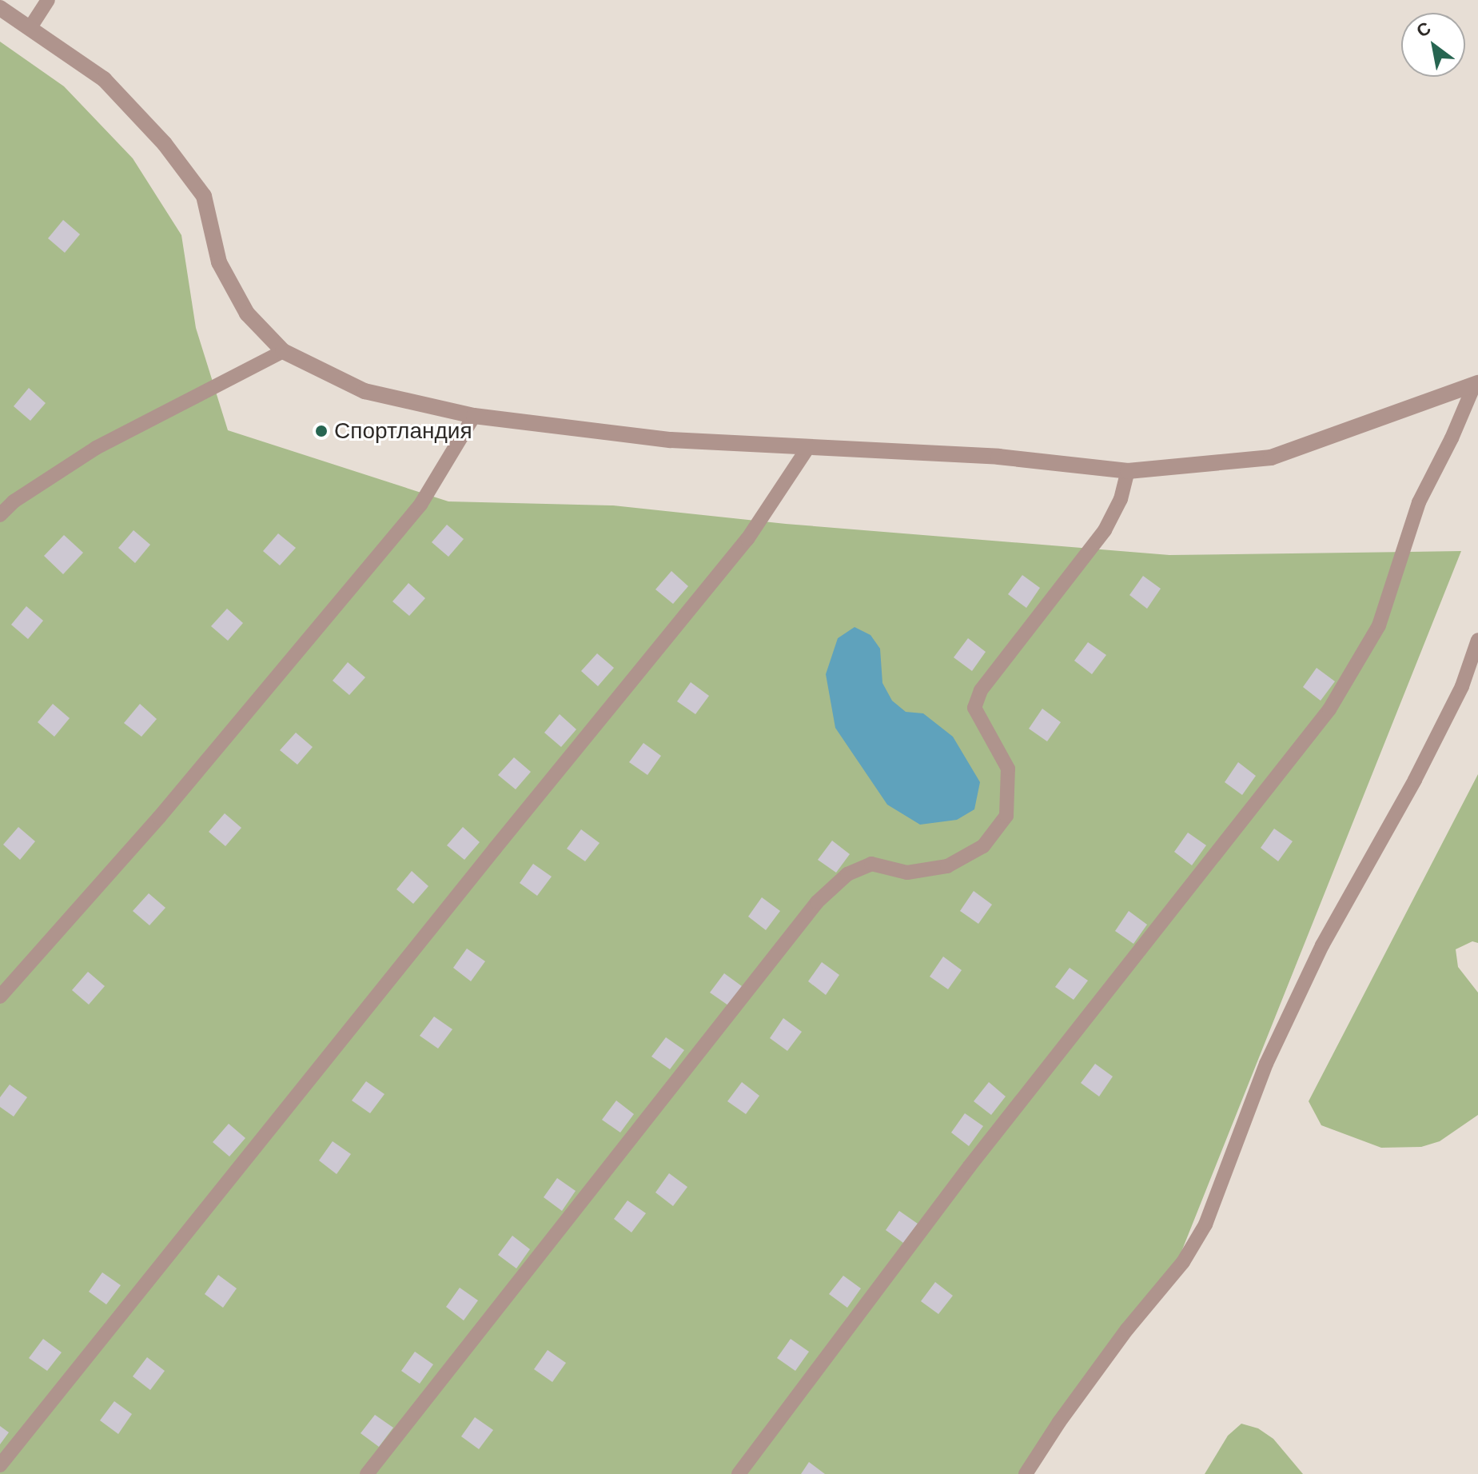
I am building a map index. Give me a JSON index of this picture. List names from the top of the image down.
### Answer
{
  "places": ["Спортландия"],
  "north": "top left"
}
